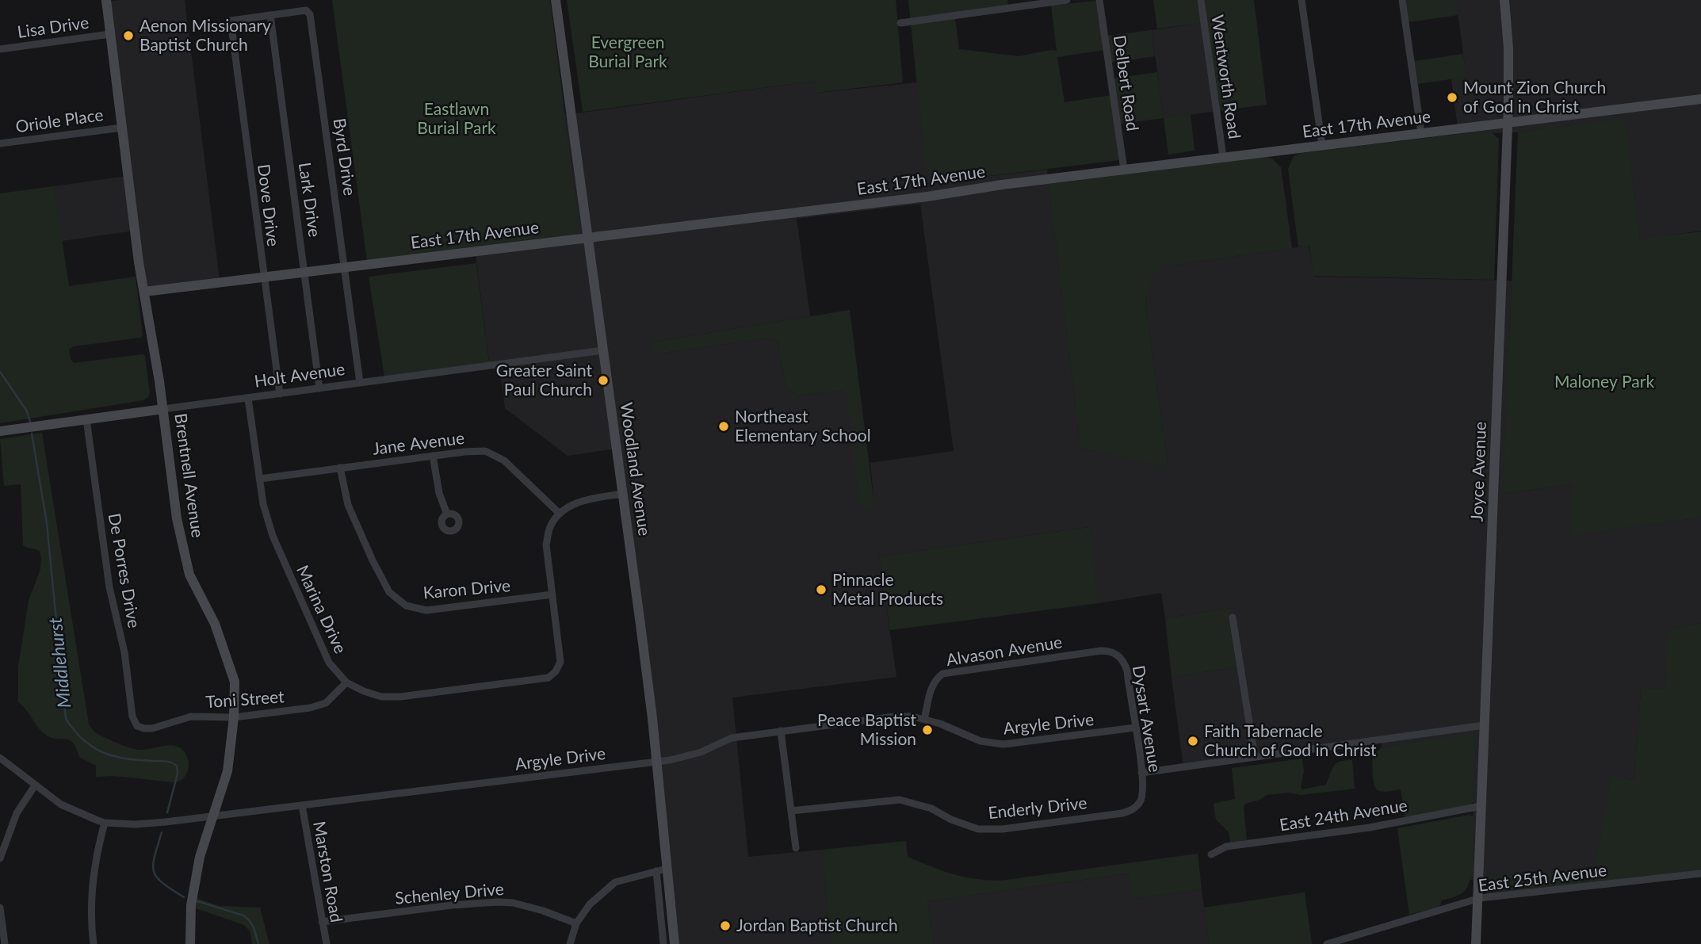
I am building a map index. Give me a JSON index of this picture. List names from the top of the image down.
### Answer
{
  "streets": {
    "street": [
      "Lisa Drive",
      "Wentworth Road",
      "Delbert Road",
      "Oriole Place",
      "East 17th Avenue",
      "Byrd Drive",
      "Lark Drive",
      "Dove Drive",
      "Holt Avenue",
      "Jane Avenue",
      "Woodland Avenue",
      "Joyce Avenue",
      "Brentnell Avenue",
      "De Porres Drive",
      "Karon Drive",
      "Marina Drive",
      "Alvason Avenue",
      "Toni Street",
      "Dysart Avenue",
      "Argyle Drive",
      "Enderly Drive",
      "East 24th Avenue",
      "Marston Road",
      "East 25th Avenue",
      "Schenley Drive"
    ]
  },
  "crossings": [
    ["Lisa Drive", "Brentnell Avenue"],
    ["Wentworth Road", "East 17th Avenue"],
    ["Delbert Road", "East 17th Avenue"],
    ["Oriole Place", "Brentnell Avenue"],
    ["East 17th Avenue", "Byrd Drive"],
    ["East 17th Avenue", "Lark Drive"],
    ["East 17th Avenue", "Dove Drive"],
    ["East 17th Avenue", "Woodland Avenue"],
    ["East 17th Avenue", "Joyce Avenue"],
    ["East 17th Avenue", "Brentnell Avenue"],
    ["Byrd Drive", "Lark Drive"],
    ["Byrd Drive", "Dove Drive"],
    ["Byrd Drive", "Holt Avenue"],
    ["Lark Drive", "Holt Avenue"],
    ["Dove Drive", "Holt Avenue"],
    ["Holt Avenue", "Woodland Avenue"],
    ["Holt Avenue", "Brentnell Avenue"],
    ["Holt Avenue", "De Porres Drive"],
    ["Holt Avenue", "Marina Drive"],
    ["Jane Avenue", "Karon Drive"],
    ["Jane Avenue", "Marina Drive"],
    ["Woodland Avenue", "Argyle Drive"],
    ["Joyce Avenue", "East 24th Avenue"],
    ["Joyce Avenue", "East 25th Avenue"],
    ["Brentnell Avenue", "Toni Street"],
    ["Brentnell Avenue", "Argyle Drive"],
    ["De Porres Drive", "Toni Street"],
    ["Karon Drive", "Marina Drive"],
    ["Marina Drive", "Toni Street"],
    ["Alvason Avenue", "Dysart Avenue"],
    ["Alvason Avenue", "Argyle Drive"],
    ["Dysart Avenue", "Argyle Drive"],
    ["Dysart Avenue", "Enderly Drive"],
    ["Argyle Drive", "Marston Road"],
    ["Marston Road", "Schenley Drive"]
  ],
  "water": ["Middlehurst"],
  "parks": ["Evergreen Burial Park", "Eastlawn Burial Park", "Maloney Park"],
  "places": [
    "Aenon Missionary Baptist Church",
    "Mount Zion Church of God in Christ",
    "Greater Saint Paul Church",
    "Northeast Elementary School",
    "Pinnacle Metal Products",
    "Peace Baptist Mission",
    "Faith Tabernacle Church of God in Christ",
    "Jordan Baptist Church"
  ]
}
